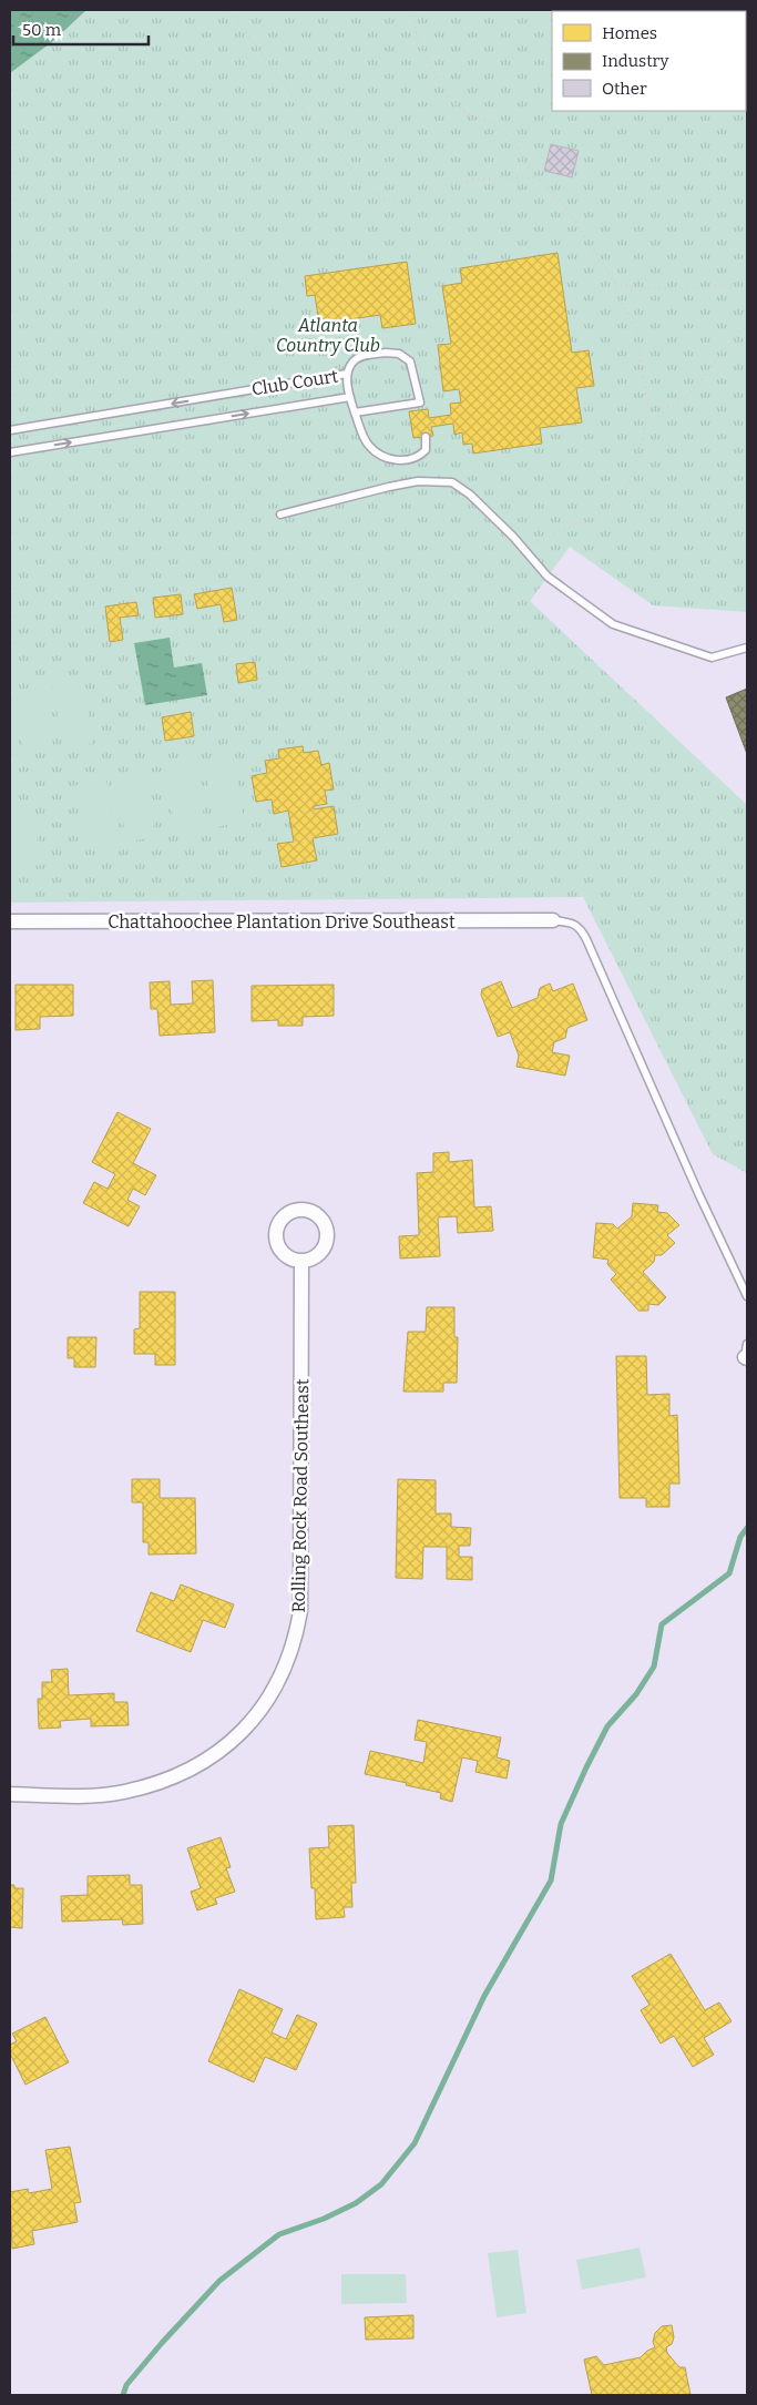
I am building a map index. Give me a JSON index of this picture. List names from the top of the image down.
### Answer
{
  "streets": {
    "street": ["Chattahoochee Plantation Drive Southeast", "Rolling Rock Road Southeast"],
    "lane": ["Club Court"]
  },
  "parks": ["Atlanta Country Club"],
  "legend": ["Homes", "Industry", "Other"],
  "scale_bar": "50 m"
}
